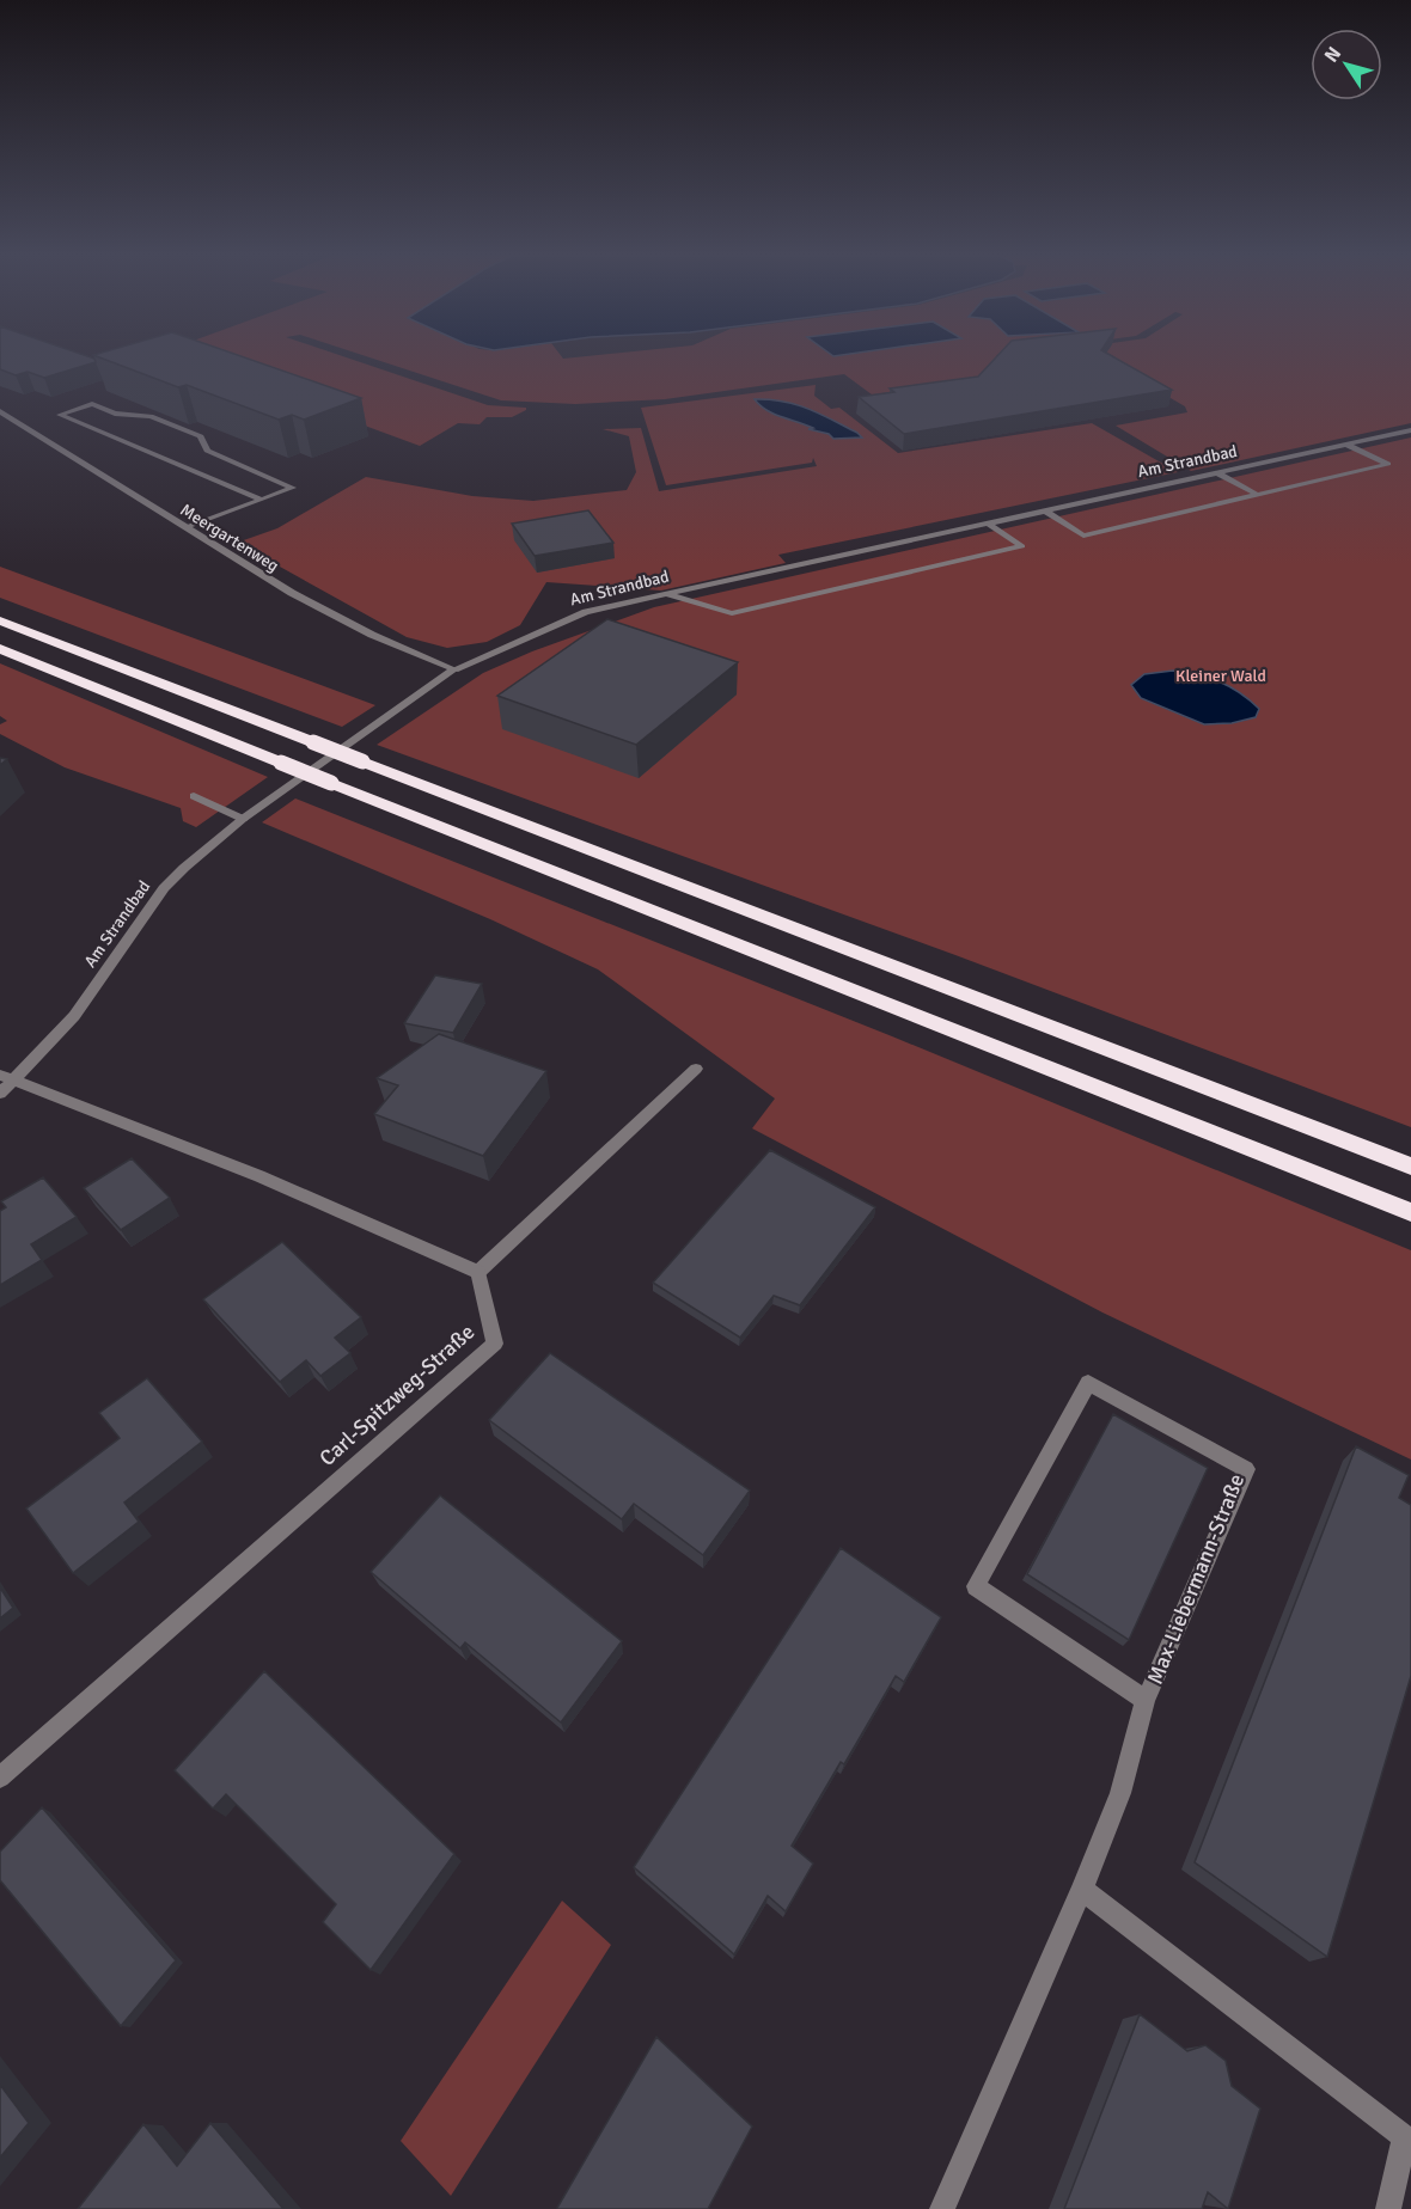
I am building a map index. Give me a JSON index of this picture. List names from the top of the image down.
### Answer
{
  "streets": {
    "street": [
      "Am Strandbad",
      "Meergartenweg",
      "Carl-Spitzweg-Straße",
      "Max-Liebermann-Straße"
    ]
  },
  "crossings": [
    ["Am Strandbad", "Meergartenweg"]
  ],
  "parks": ["Kleiner Wald"],
  "north": "top left"
}
